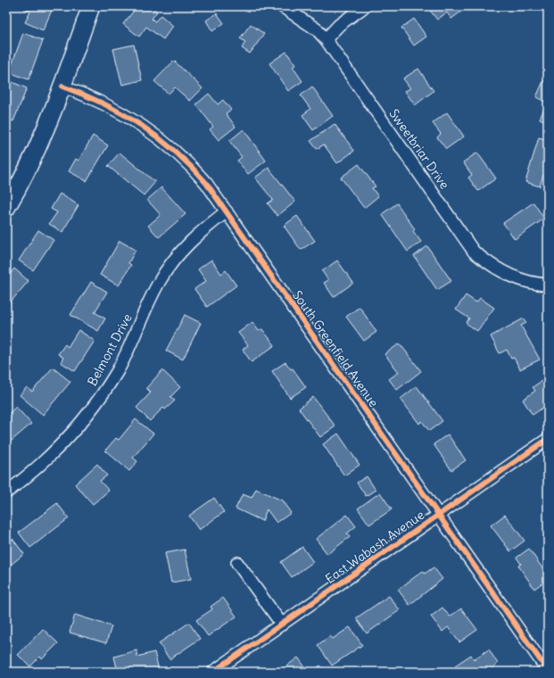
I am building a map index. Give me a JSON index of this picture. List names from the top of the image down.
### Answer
{
  "streets": {
    "street": [
      "Sweetbriar Drive",
      "South Greenfield Avenue",
      "Belmont Drive",
      "East Wabash Avenue"
    ]
  },
  "crossings": [
    ["South Greenfield Avenue", "Belmont Drive"],
    ["South Greenfield Avenue", "East Wabash Avenue"]
  ]
}
